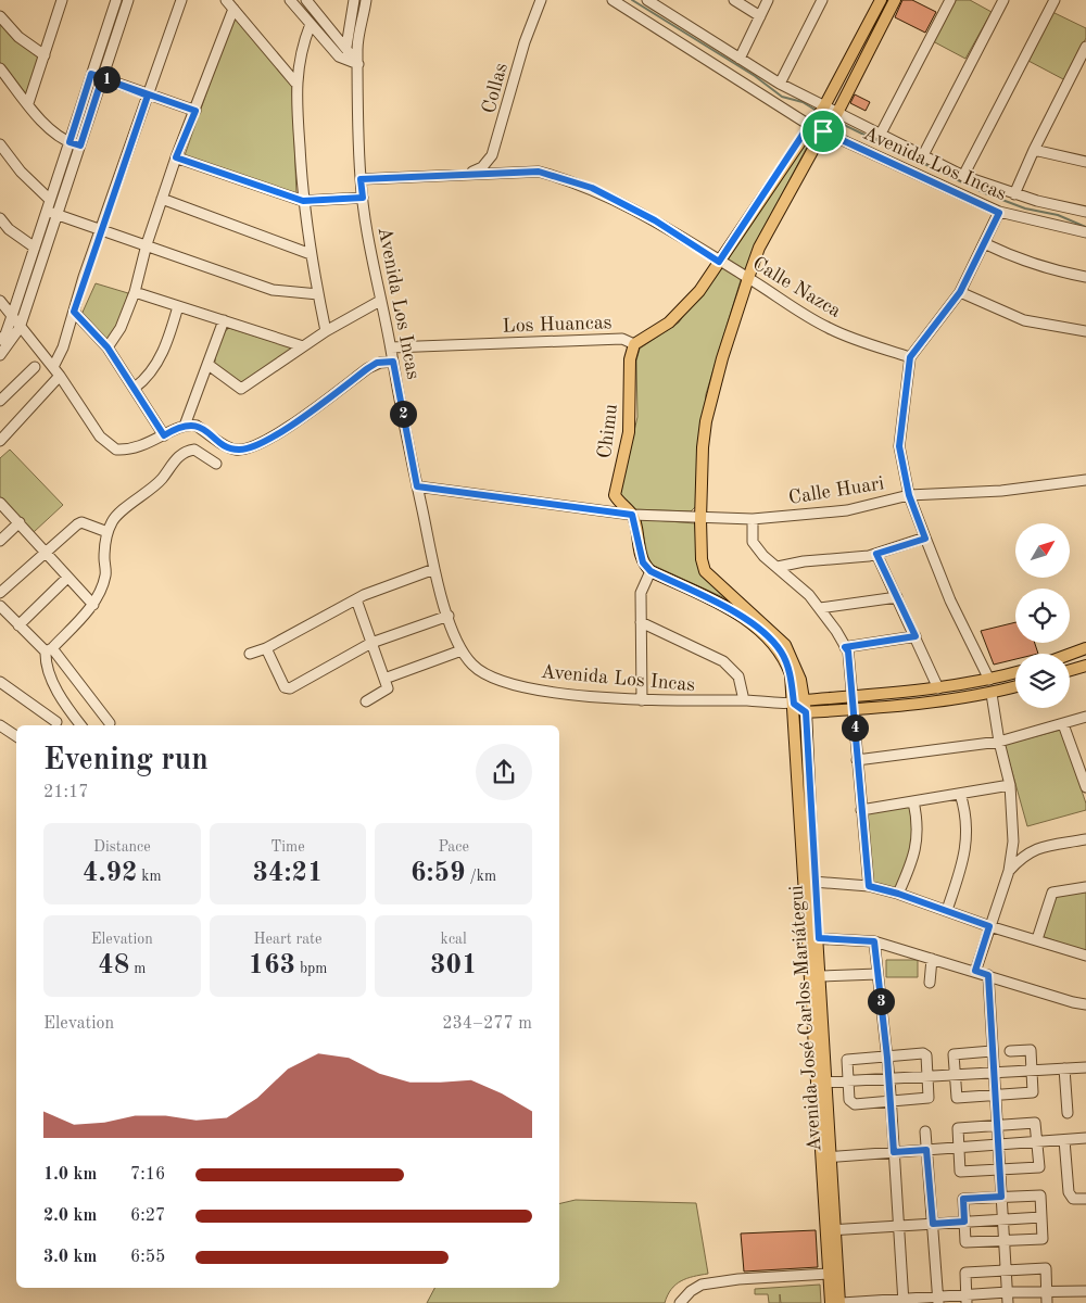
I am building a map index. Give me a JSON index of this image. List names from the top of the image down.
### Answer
{
  "streets": {
    "main road": [
      "Avenida Los Incas",
      "Los Huancas",
      "Chimu",
      "Avenida José Carlos Mariátegui"
    ],
    "street": ["Collas", "Calle Nazca", "Calle Huari"]
  },
  "crossings": [
    ["Collas", "Calle Nazca"],
    ["Avenida Los Incas", "Calle Nazca"],
    ["Avenida Los Incas", "Los Huancas"],
    ["Avenida Los Incas", "Calle Huari"],
    ["Avenida Los Incas", "Avenida José Carlos Mariátegui"],
    ["Calle Nazca", "Los Huancas"],
    ["Calle Nazca", "Avenida José Carlos Mariátegui"],
    ["Los Huancas", "Chimu"],
    ["Chimu", "Calle Huari"],
    ["Calle Huari", "Avenida José Carlos Mariátegui"]
  ],
  "north": "top right",
  "page": {
    "pins": [
      "1",
      "2",
      "4",
      "3"
    ],
    "heading": ["Evening run", "21:17"],
    "stats": [
      ["Distance", "4.92 km"],
      ["Time", "34:21"],
      ["Pace", "6:59 /km"],
      ["Elevation", "48 m"],
      ["Heart rate", "163 bpm"],
      ["kcal", "301"]
    ],
    "chart": ["Elevation", "234–277 m"],
    "list": [
      {
        "name": "1.0 km",
        "note": "7:16"
      },
      {
        "name": "2.0 km",
        "note": "6:27"
      },
      {
        "name": "3.0 km",
        "note": "6:55"
      }
    ]
  }
}
